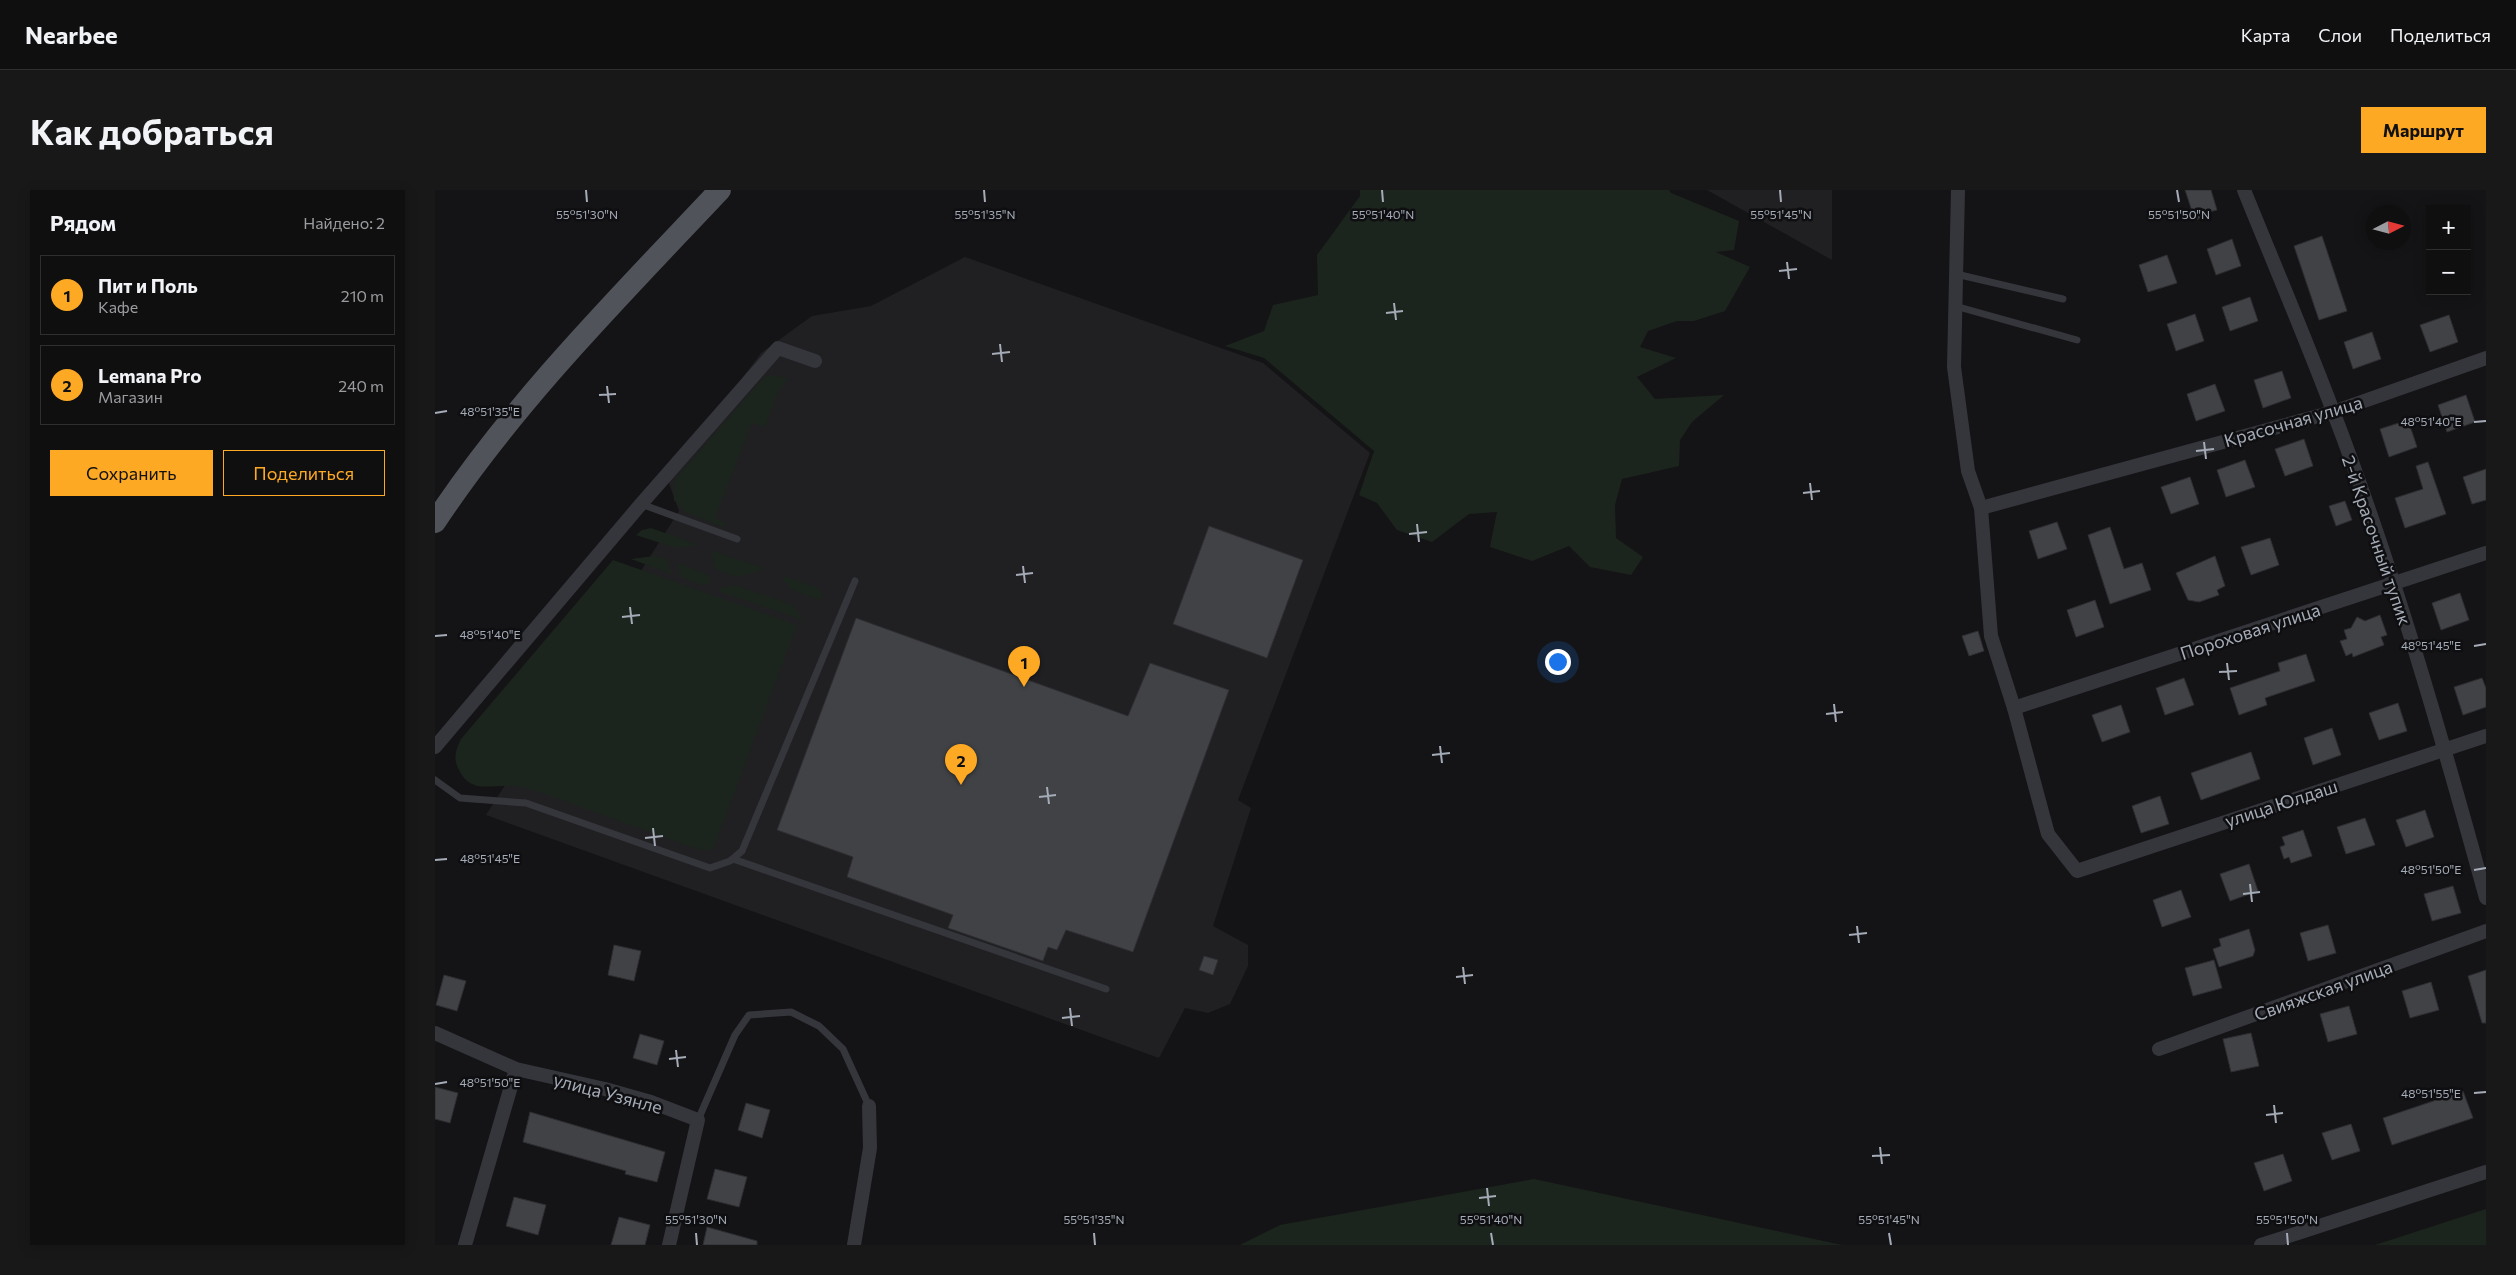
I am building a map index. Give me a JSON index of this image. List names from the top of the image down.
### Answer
{
  "streets": {
    "street": [
      "Красочная улица",
      "2-й Красочный тупик",
      "Пороховая улица",
      "улица Юлдаш",
      "Свияжская улица",
      "улица Узянле"
    ]
  },
  "crossings": [
    ["Красочная улица", "2-й Красочный тупик"],
    ["2-й Красочный тупик", "Пороховая улица"],
    ["2-й Красочный тупик", "улица Юлдаш"],
    ["Пороховая улица", "улица Юлдаш"]
  ],
  "north": "right",
  "page": {
    "header": "Nearbee",
    "nav": ["Карта", "Слои", "Поделиться"],
    "buttons": [
      "Маршрут",
      ["Сохранить", "Поделиться"]
    ],
    "title": "Как добраться",
    "heading": ["Рядом", "Найдено: 2"],
    "map_buttons": ["+", "−"],
    "list": [
      {
        "mark": "1",
        "name": "Пит и Поль",
        "note": "Кафе",
        "value": "210 m"
      },
      {
        "mark": "2",
        "name": "Lemana Pro",
        "note": "Магазин",
        "value": "240 m"
      }
    ],
    "pins": ["1", "2"]
  },
  "coordinates": [
    "55°51'30\"N",
    "55°51'35\"N",
    "55°51'40\"N",
    "55°51'45\"N",
    "55°51'50\"N",
    "48°51'35\"E",
    "48°51'40\"E",
    "48°51'45\"E",
    "48°51'50\"E",
    "48°51'55\"E"
  ]
}
